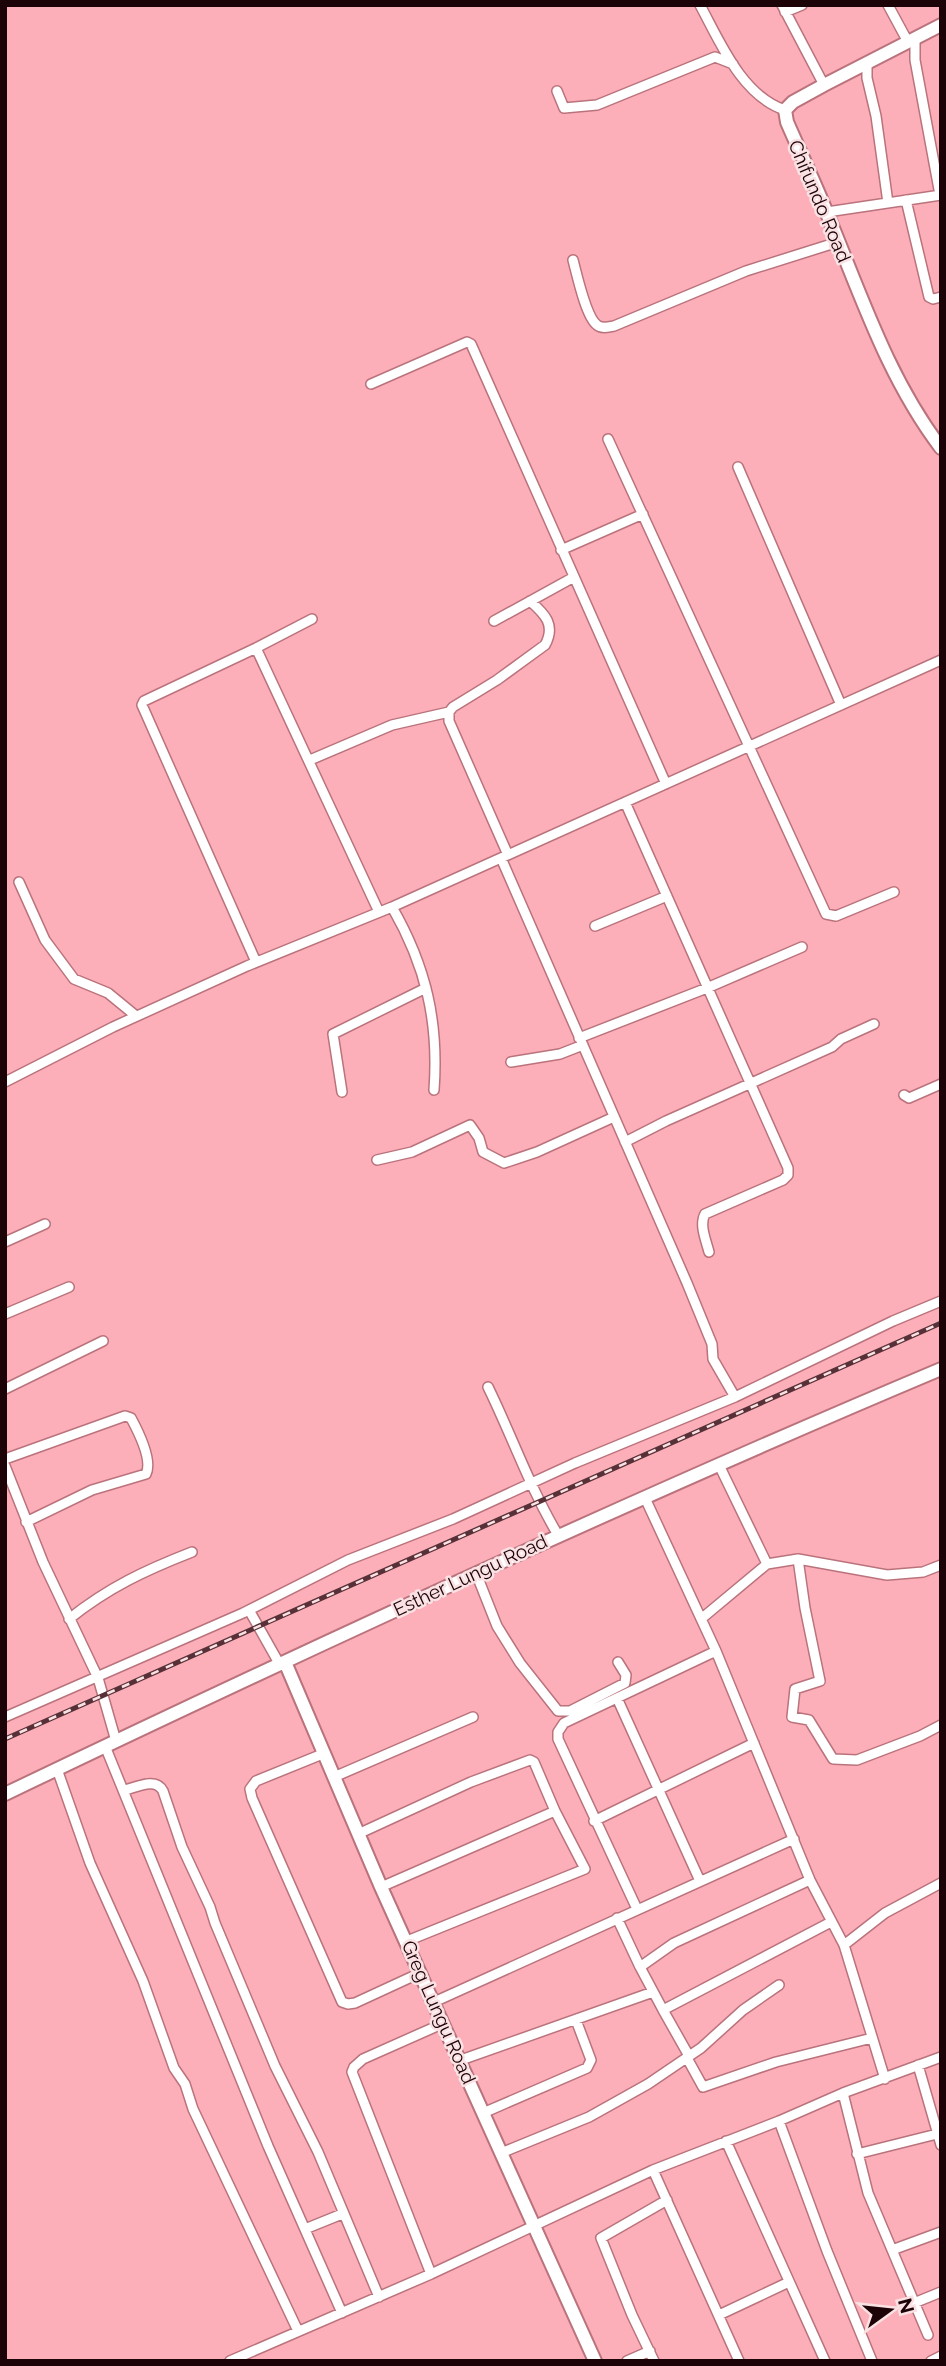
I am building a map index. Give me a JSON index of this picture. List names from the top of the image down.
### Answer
{
  "streets": {
    "street": ["Chifundo Road", "Esther Lungu Road", "Greg Lungu Road"]
  },
  "crossings": [
    ["Esther Lungu Road", "Greg Lungu Road"]
  ],
  "north": "right"
}
